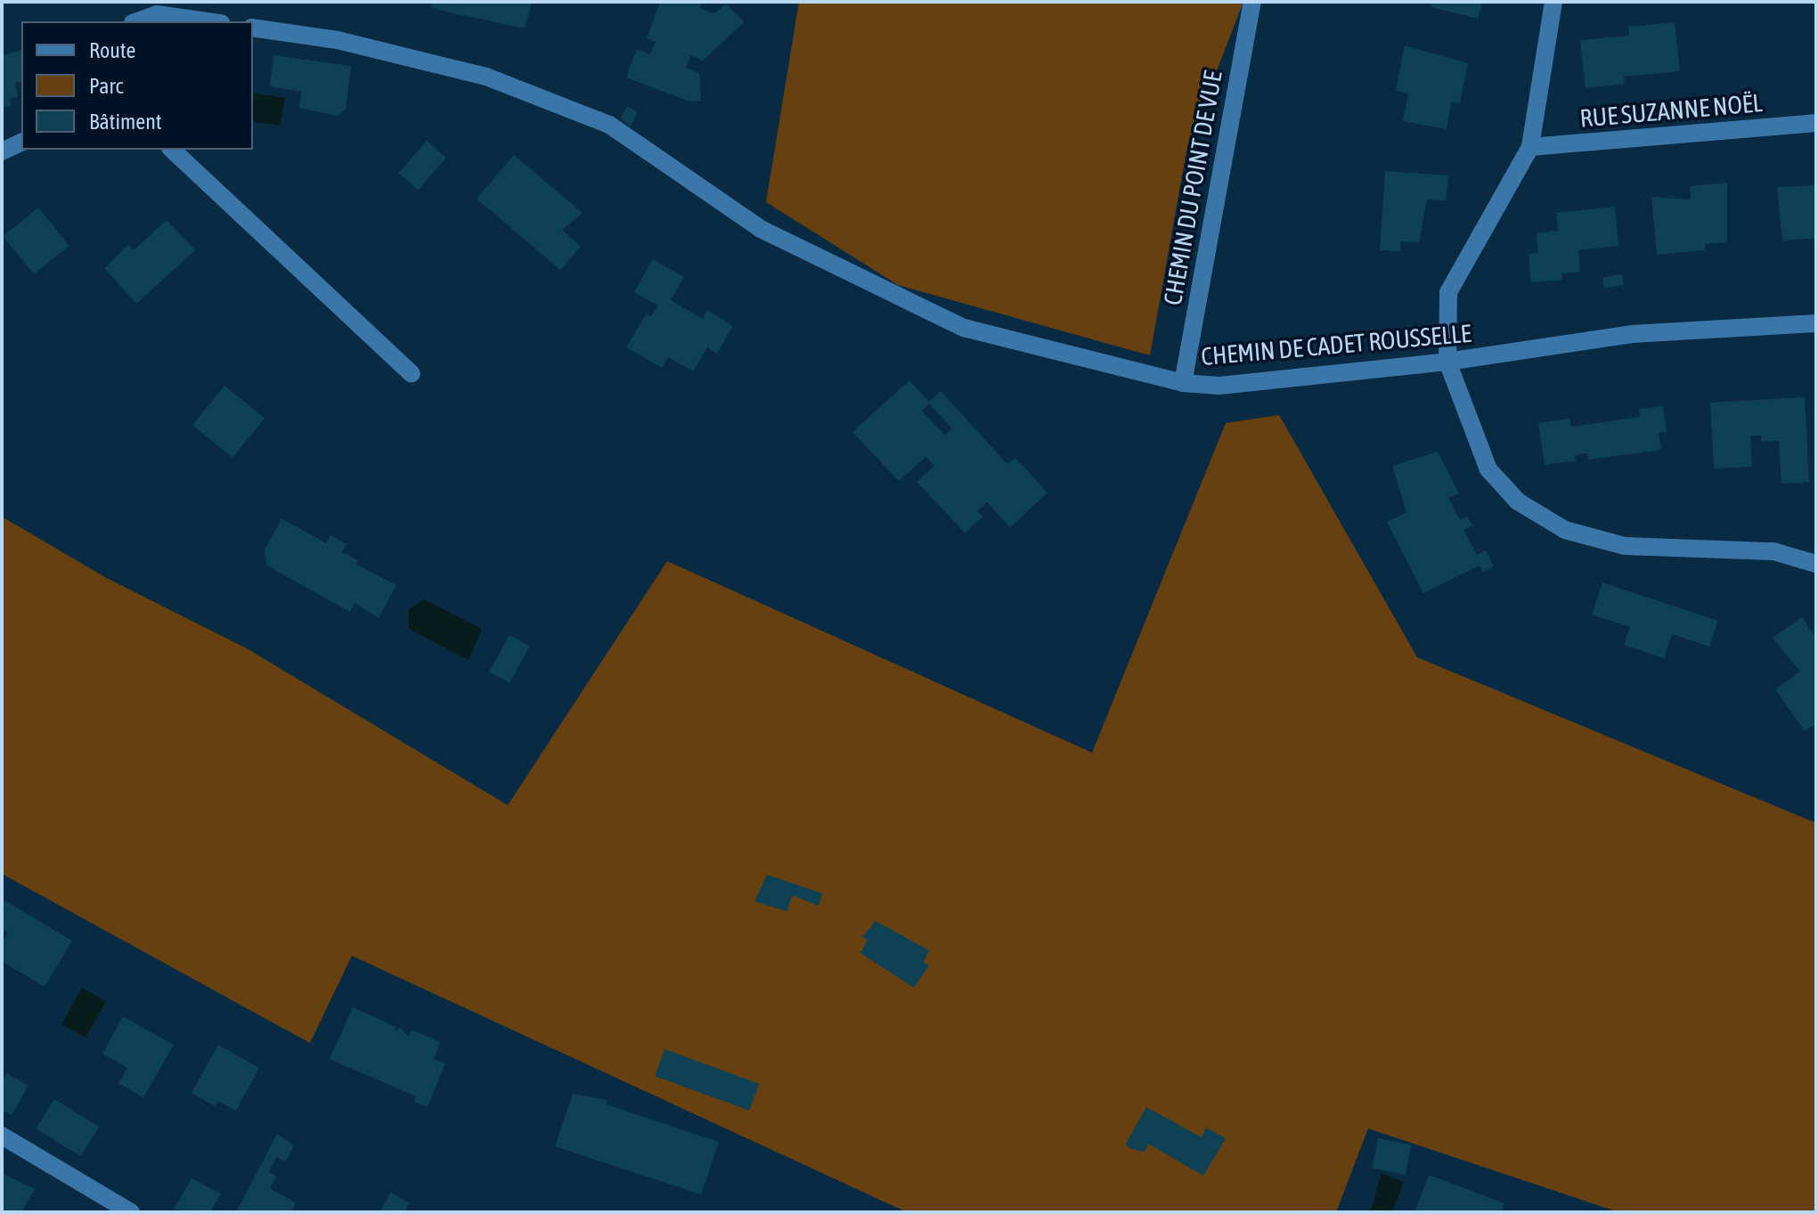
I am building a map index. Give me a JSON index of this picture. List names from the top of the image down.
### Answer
{
  "streets": {
    "street": ["RUE SUZANNE NOËL", "CHEMIN DU POINT DE VUE", "CHEMIN DE CADET ROUSSELLE"]
  },
  "crossings": [
    ["CHEMIN DU POINT DE VUE", "CHEMIN DE CADET ROUSSELLE"]
  ],
  "legend": ["Route", "Parc", "Bâtiment"]
}
